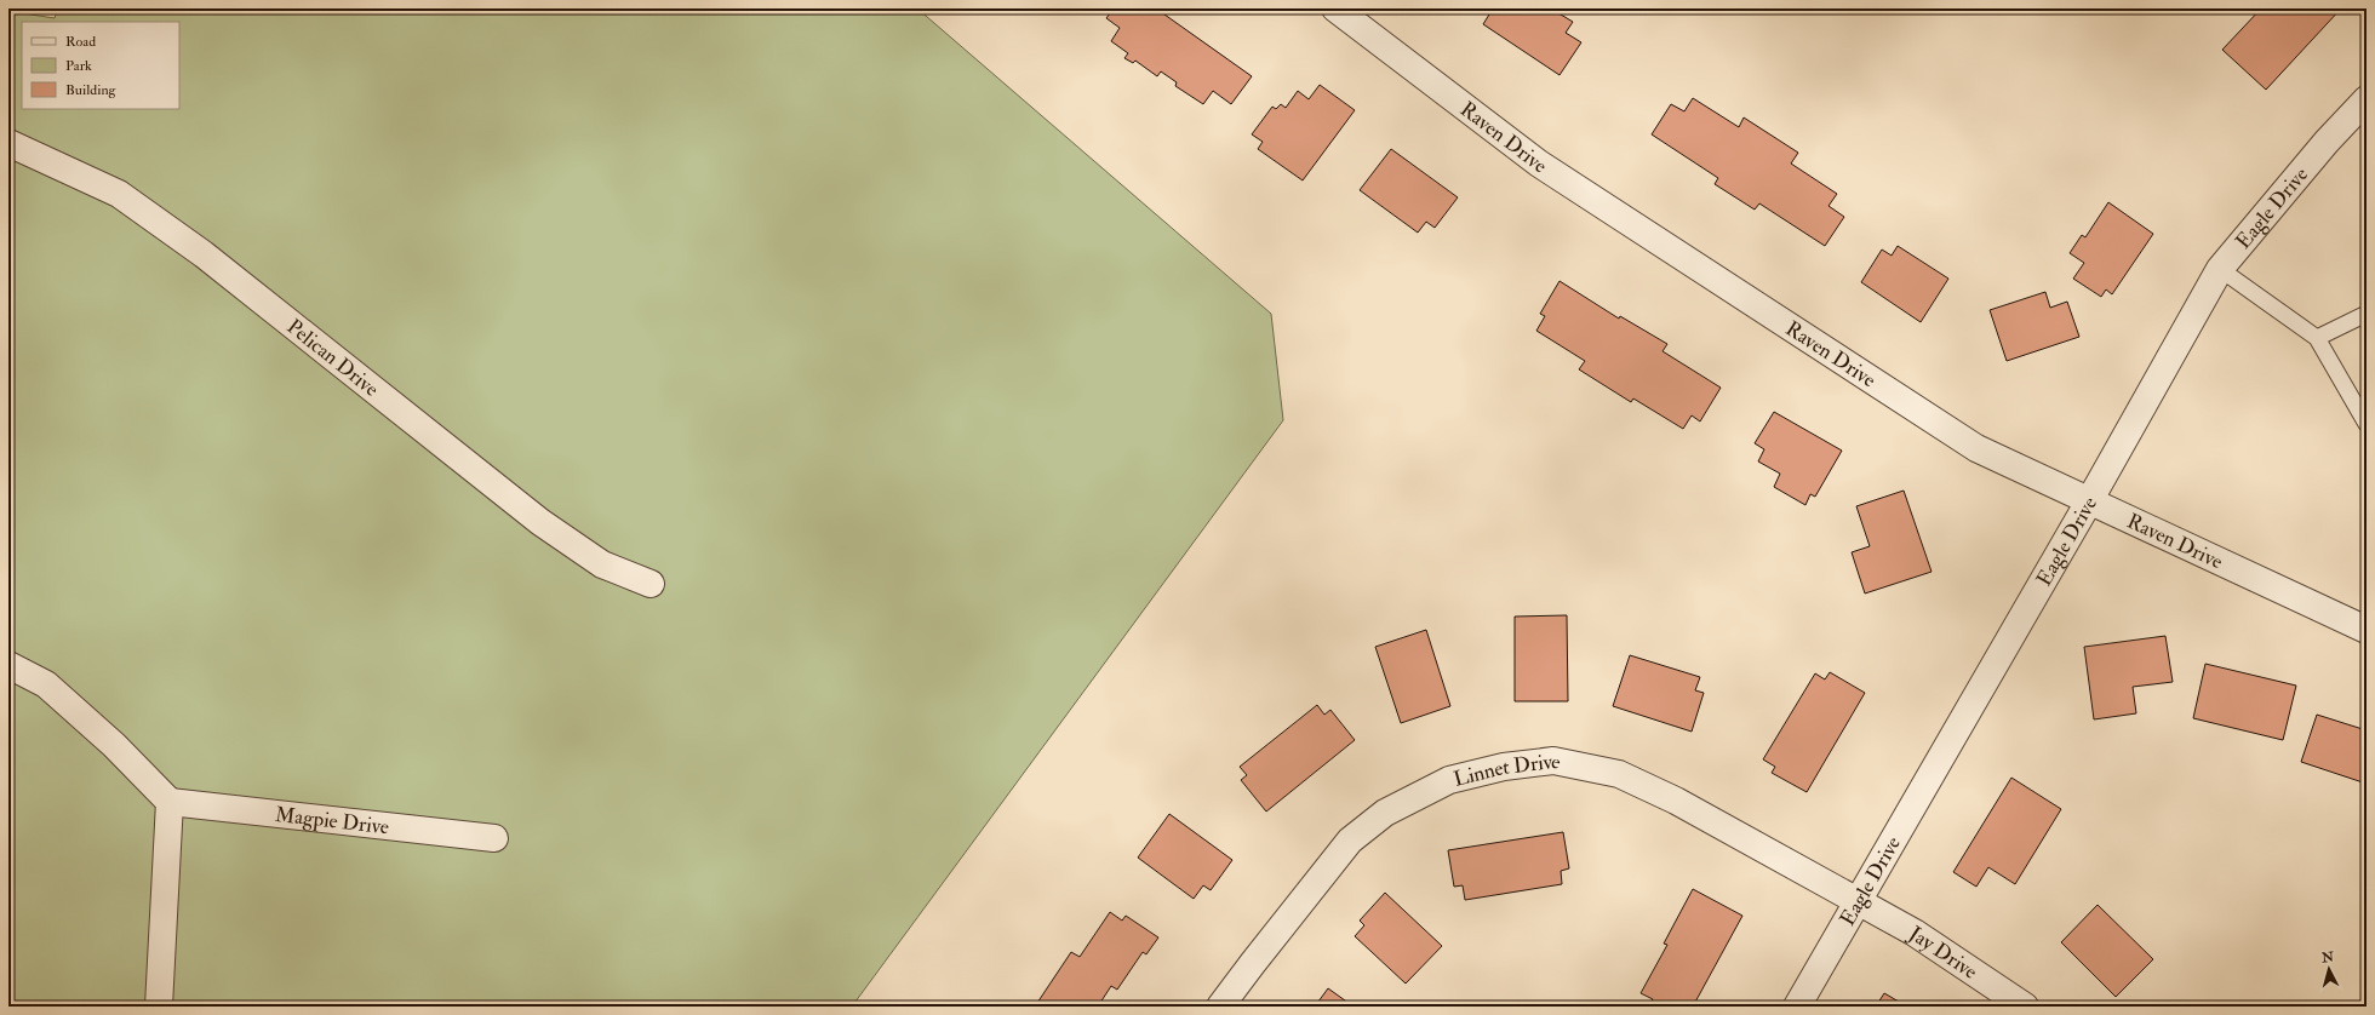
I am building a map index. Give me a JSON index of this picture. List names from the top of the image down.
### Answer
{
  "streets": {
    "street": [
      "Raven Drive",
      "Eagle Drive",
      "Pelican Drive",
      "Linnet Drive",
      "Magpie Drive",
      "Jay Drive"
    ]
  },
  "crossings": [
    ["Raven Drive", "Eagle Drive"],
    ["Eagle Drive", "Linnet Drive"],
    ["Eagle Drive", "Jay Drive"],
    ["Linnet Drive", "Jay Drive"]
  ],
  "legend": ["Road", "Park", "Building"],
  "north": "top"
}
